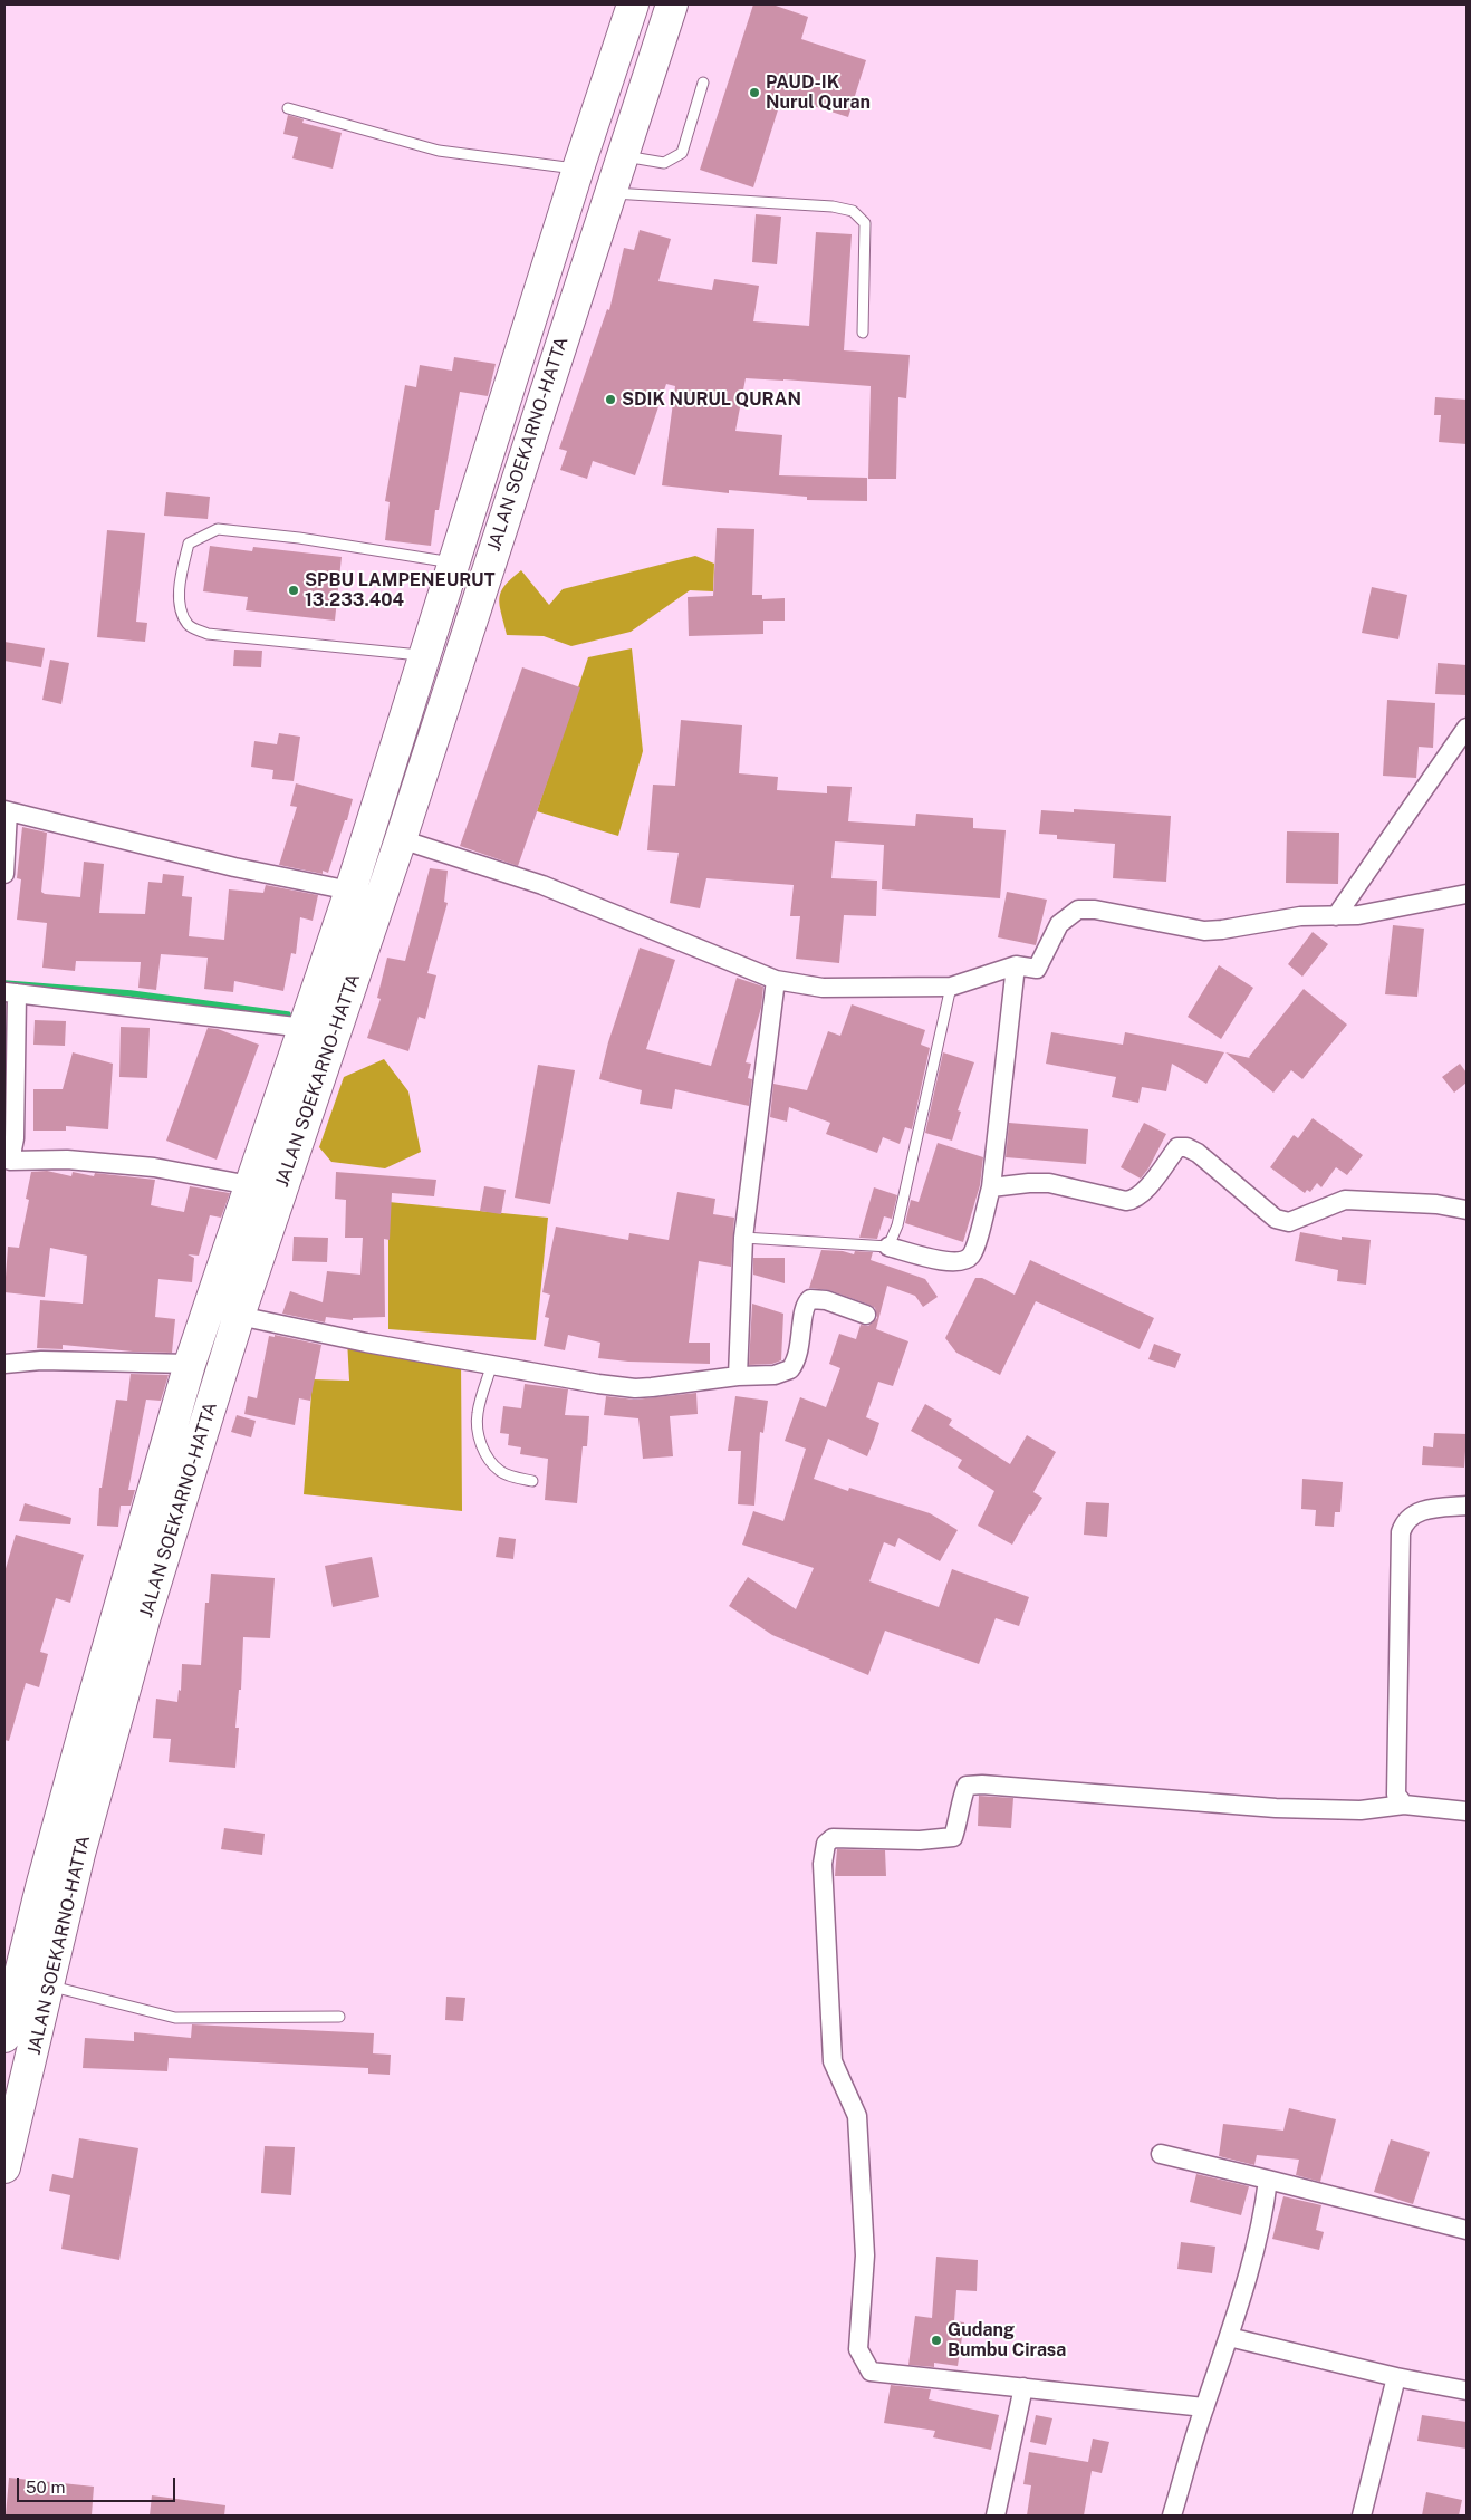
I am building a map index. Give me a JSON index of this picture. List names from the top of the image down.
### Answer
{
  "streets": {
    "highway": ["JALAN SOEKARNO-HATTA"]
  },
  "places": [
    "PAUD-IK Nurul Quran",
    "SDIK NURUL QURAN",
    "SPBU LAMPENEURUT 13.233.404",
    "Gudang Bumbu Cirasa"
  ],
  "scale_bar": "50 m"
}
